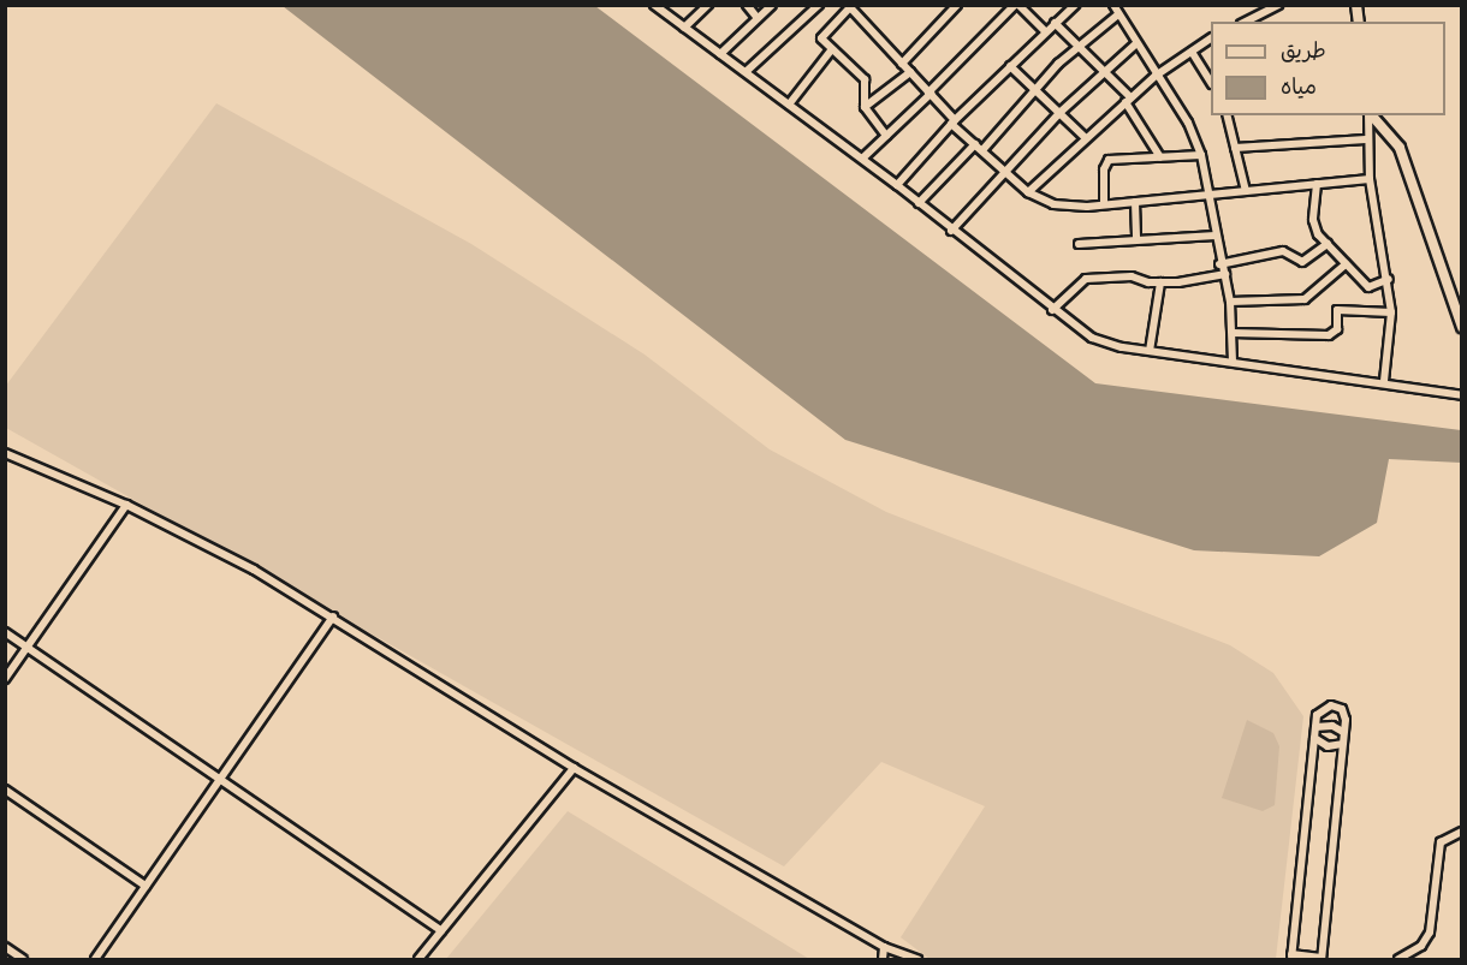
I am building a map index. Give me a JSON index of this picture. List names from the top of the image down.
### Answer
{
  "legend": ["طريق", "مياه"]
}
